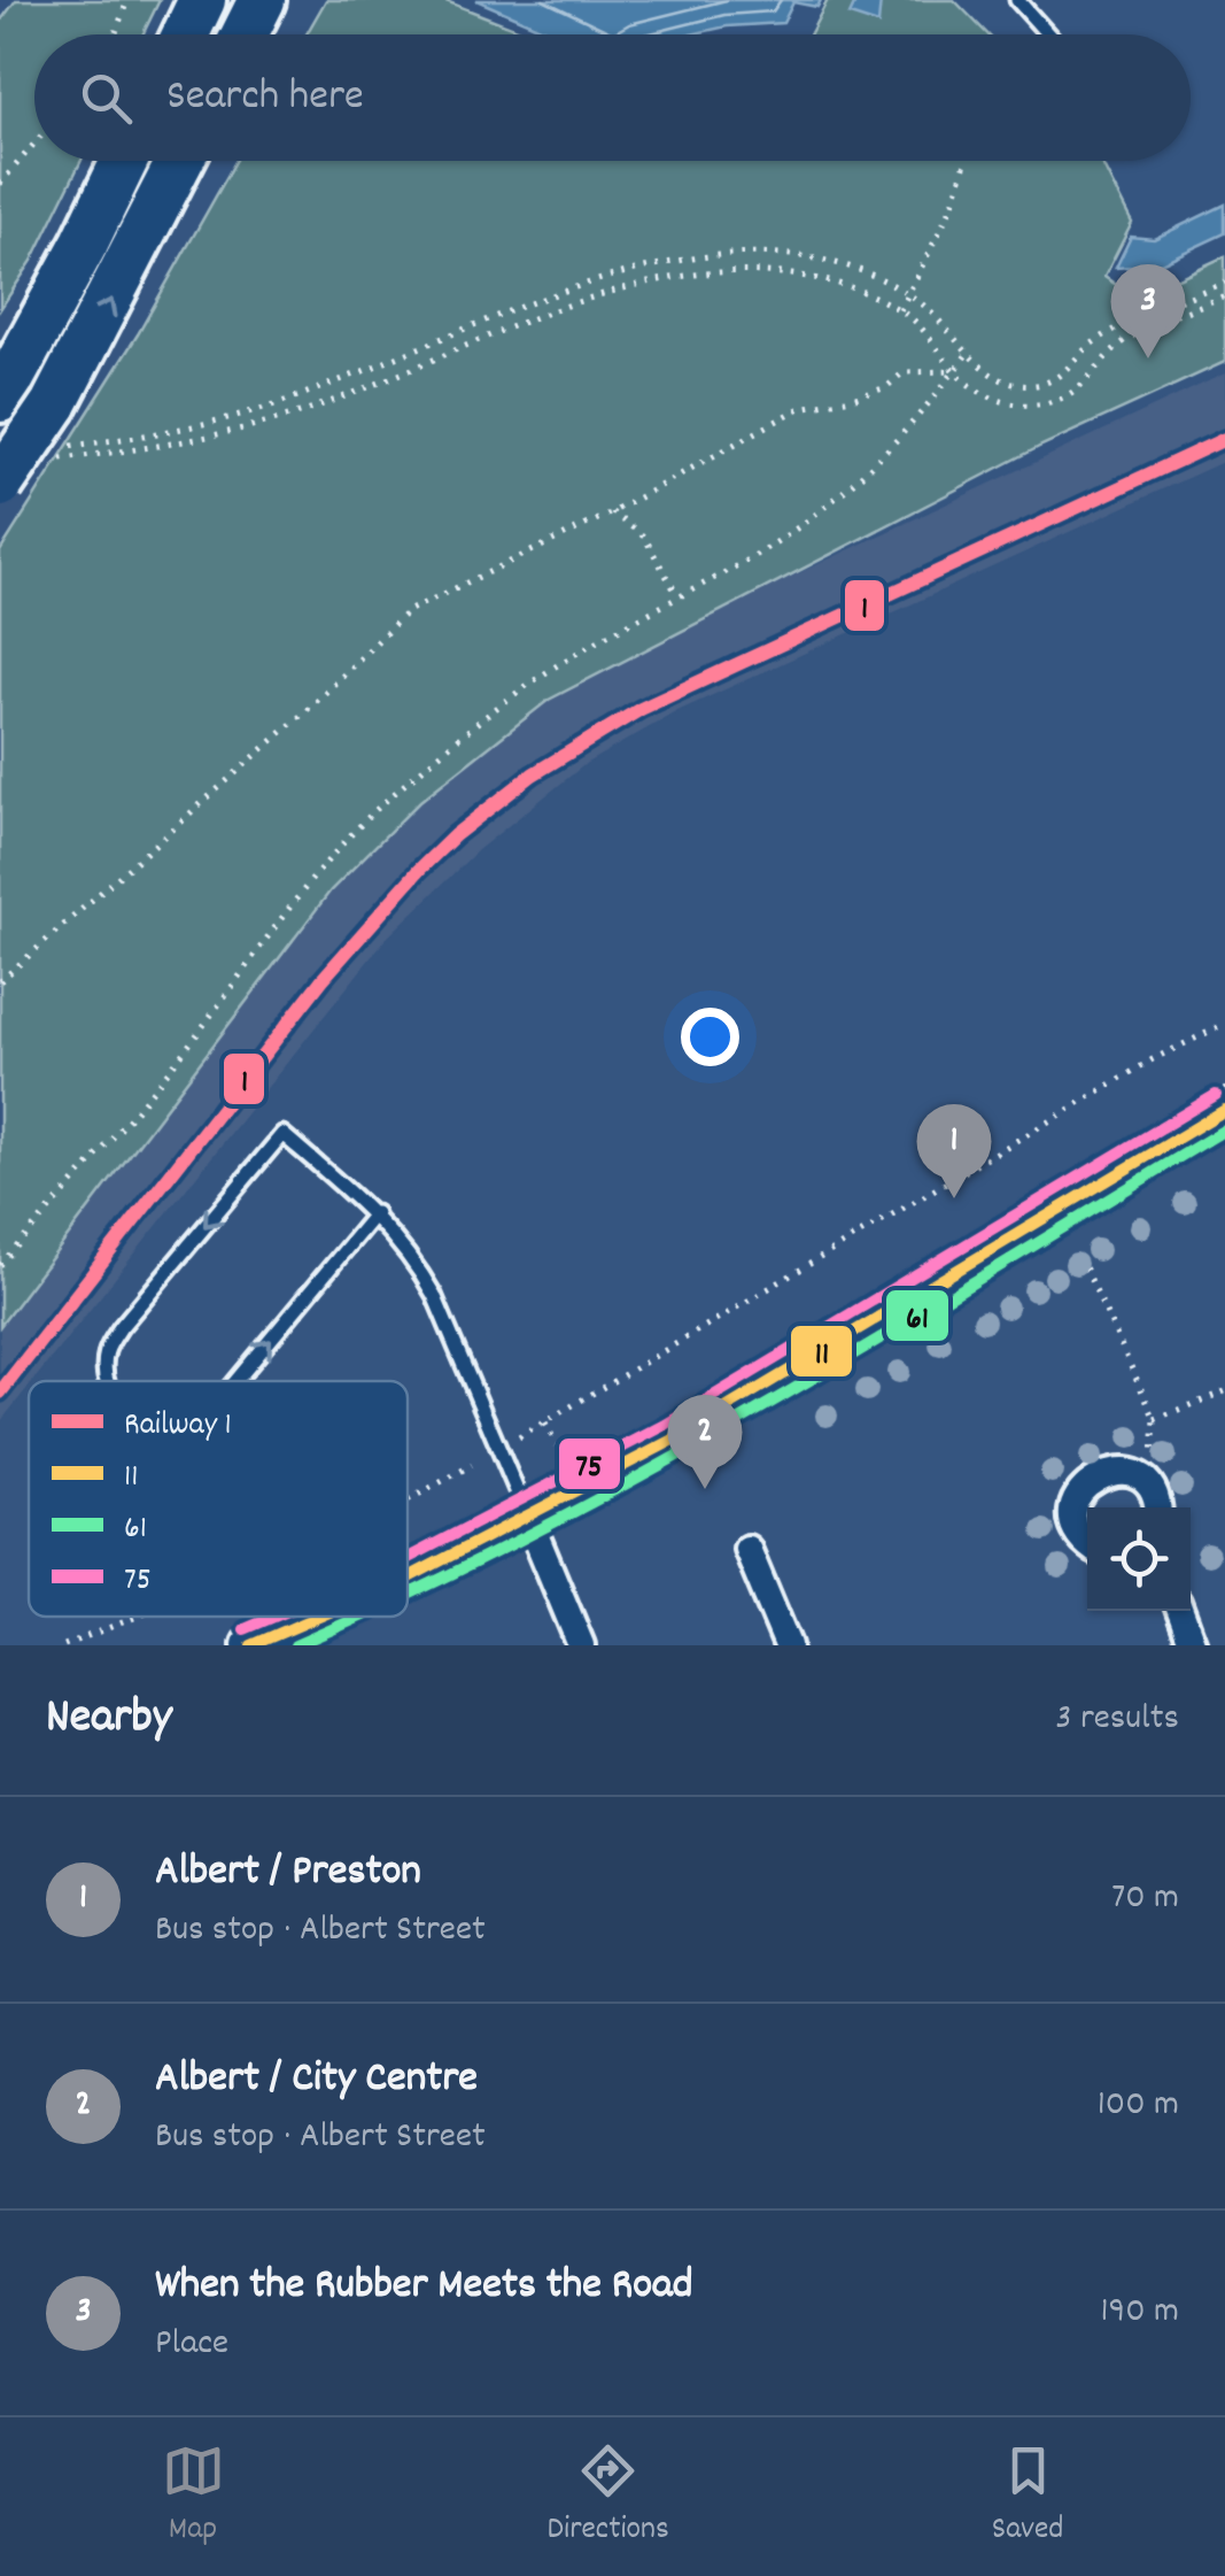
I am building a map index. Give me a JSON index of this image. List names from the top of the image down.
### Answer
{
  "lines": [
    "rail line 1",
    "transit line 75",
    "transit line 11",
    "transit line 61"
  ],
  "legend": [
    "Railway 1",
    "11",
    "61",
    "75"
  ],
  "page": {
    "search": "Search here",
    "pins": ["3", "1", "2"],
    "heading": ["Nearby", "3 results"],
    "list": [
      {
        "mark": "1",
        "name": "Albert / Preston",
        "note": "Bus stop · Albert Street",
        "value": "70 m"
      },
      {
        "mark": "2",
        "name": "Albert / City Centre",
        "note": "Bus stop · Albert Street",
        "value": "100 m"
      },
      {
        "mark": "3",
        "name": "When the Rubber Meets the Road",
        "note": "Place",
        "value": "190 m"
      }
    ],
    "nav": ["Map", "Directions", "Saved"]
  }
}
